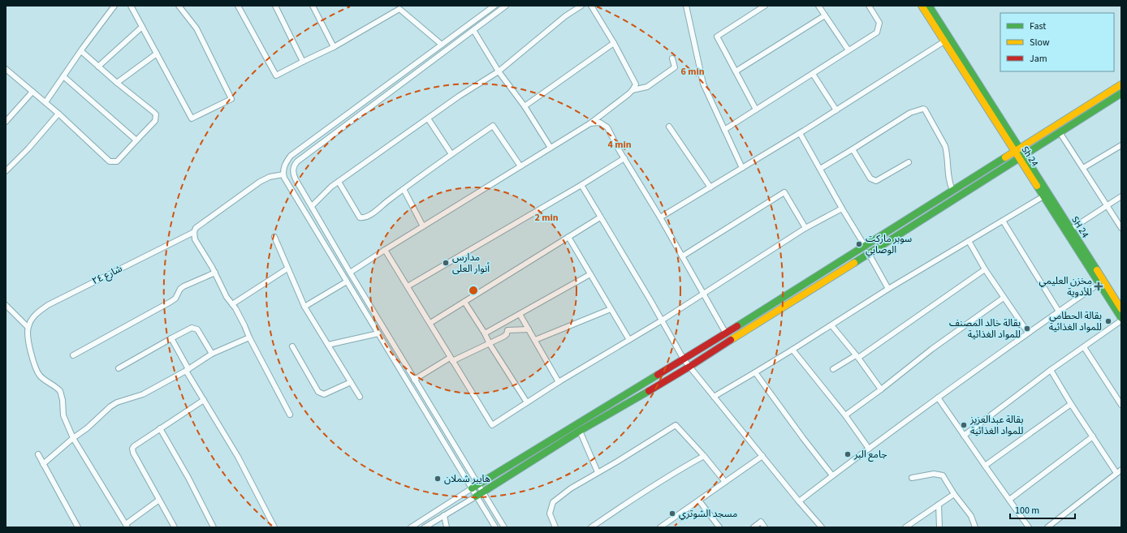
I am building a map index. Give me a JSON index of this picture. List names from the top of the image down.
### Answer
{
  "streets": {
    "street": ["Sh 24", "SH 24", "شارع ٢٤"]
  },
  "crossings": [
    ["Sh 24", "SH 24"]
  ],
  "places": {
    "other": [
      "سوبر ماركت الوصابي",
      "مدارس أنوار العلى",
      "بقالة الحطامي للمواد الغذائية",
      "بقالة خالد المصنف للمواد الغذائية",
      "بقالة عبدالعزيز للمواد الغذائية",
      "جامع البر",
      "هايبر شملان",
      "مسجد الشوتري"
    ],
    "health": ["مخزن العليمي للأدوية"]
  },
  "legend": ["Fast", "Slow", "Jam"],
  "scale_bar": "100 m",
  "rings": ["6 min", "4 min", "2 min"]
}
